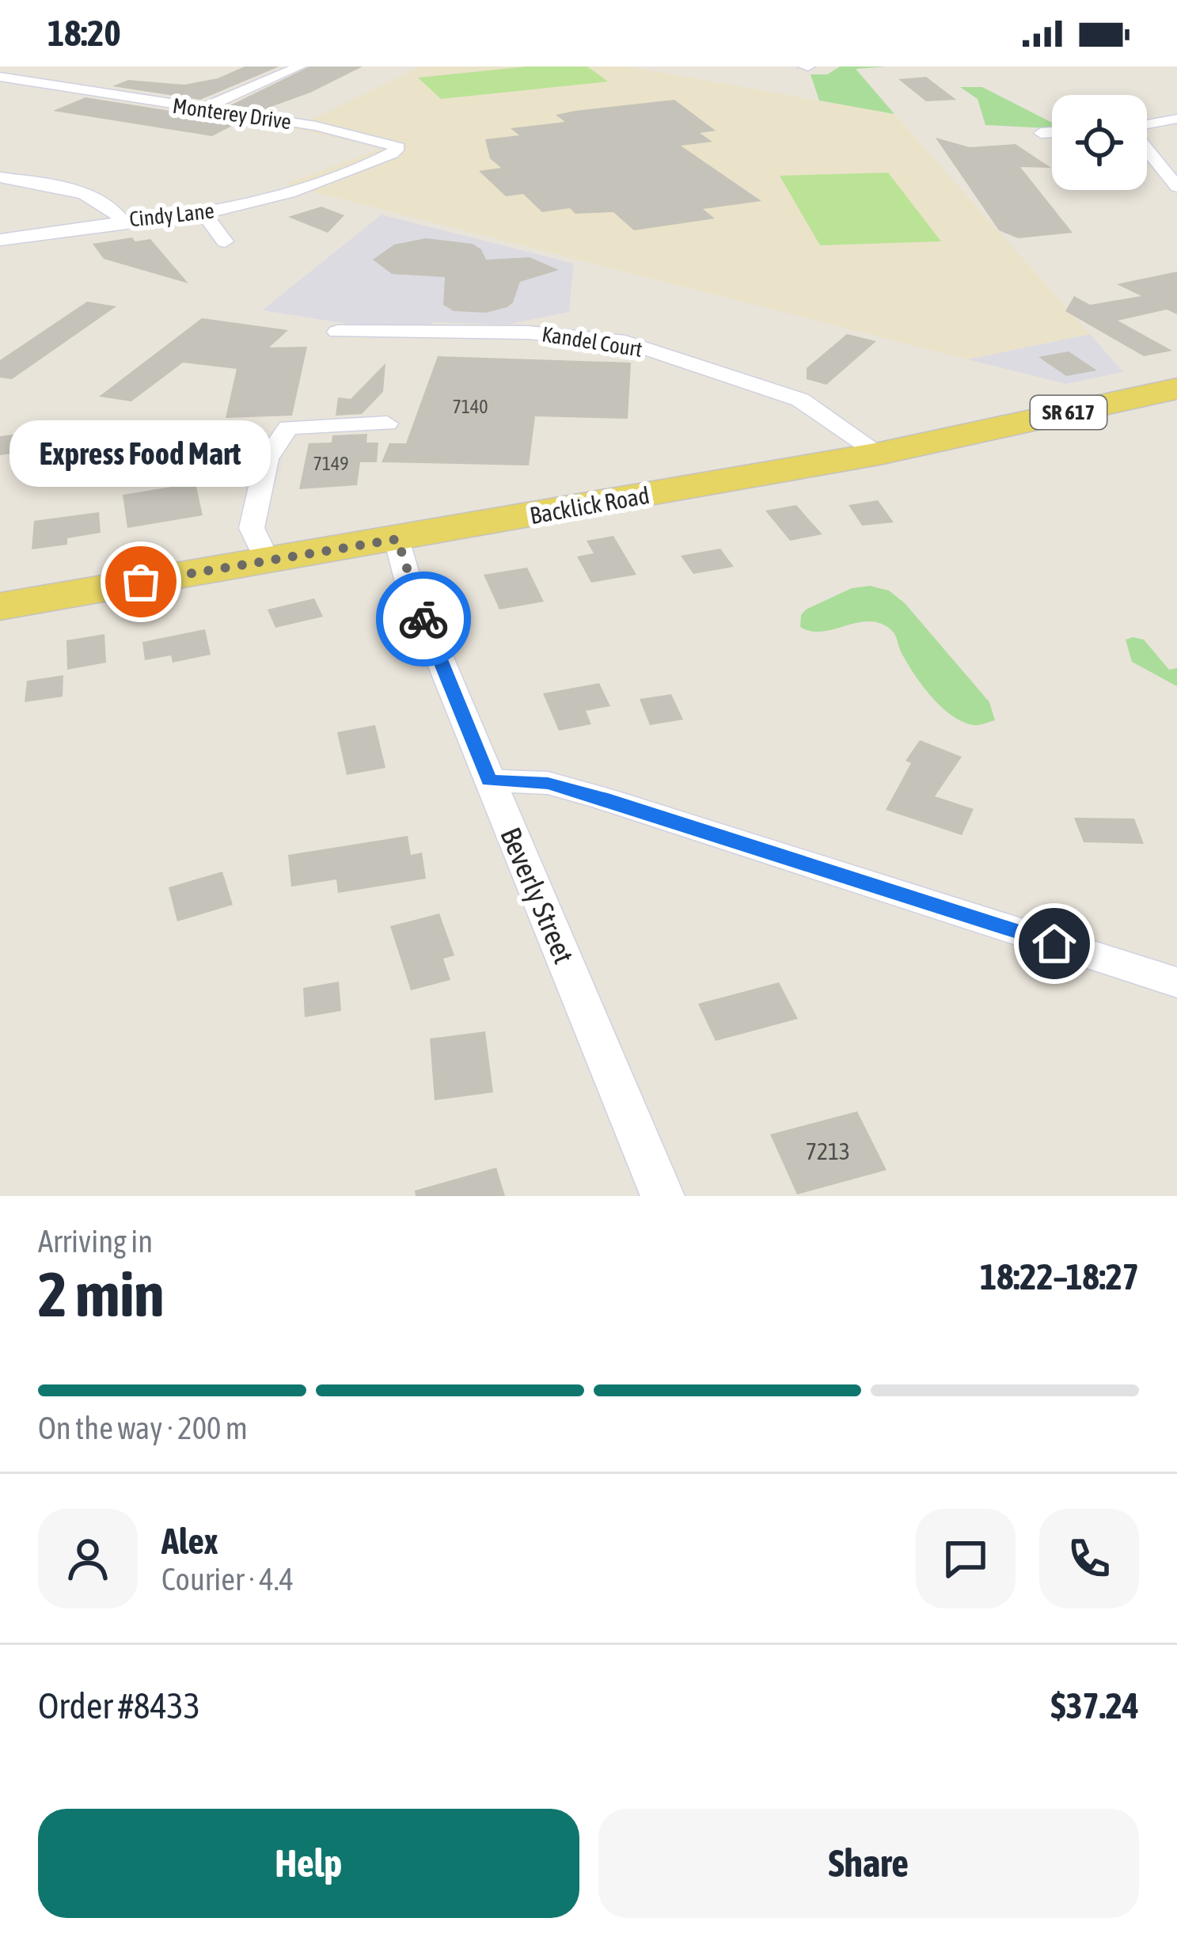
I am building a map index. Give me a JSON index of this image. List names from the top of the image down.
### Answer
{
  "streets": {
    "main road": ["SR 617", "Backlick Road"],
    "street": [
      "Monterey Drive",
      "Cindy Lane",
      "Kandel Court",
      "Beverly Street"
    ]
  },
  "crossings": [
    ["Monterey Drive", "Cindy Lane"],
    ["Kandel Court", "Backlick Road"],
    ["Backlick Road", "Beverly Street"]
  ],
  "places": ["Express Food Mart"],
  "house_numbers": ["7140", "7149", "7213"],
  "page": {
    "status": "18:20",
    "bubble": "Express Food Mart",
    "heading": ["2 min", "Arriving in", "18:22–18:27"],
    "panel": [
      "Alex",
      "Courier · 4.4",
      "Order #8433",
      "$37.24"
    ],
    "bar": "On the way · 200 m",
    "buttons": ["Help", "Share"]
  }
}
